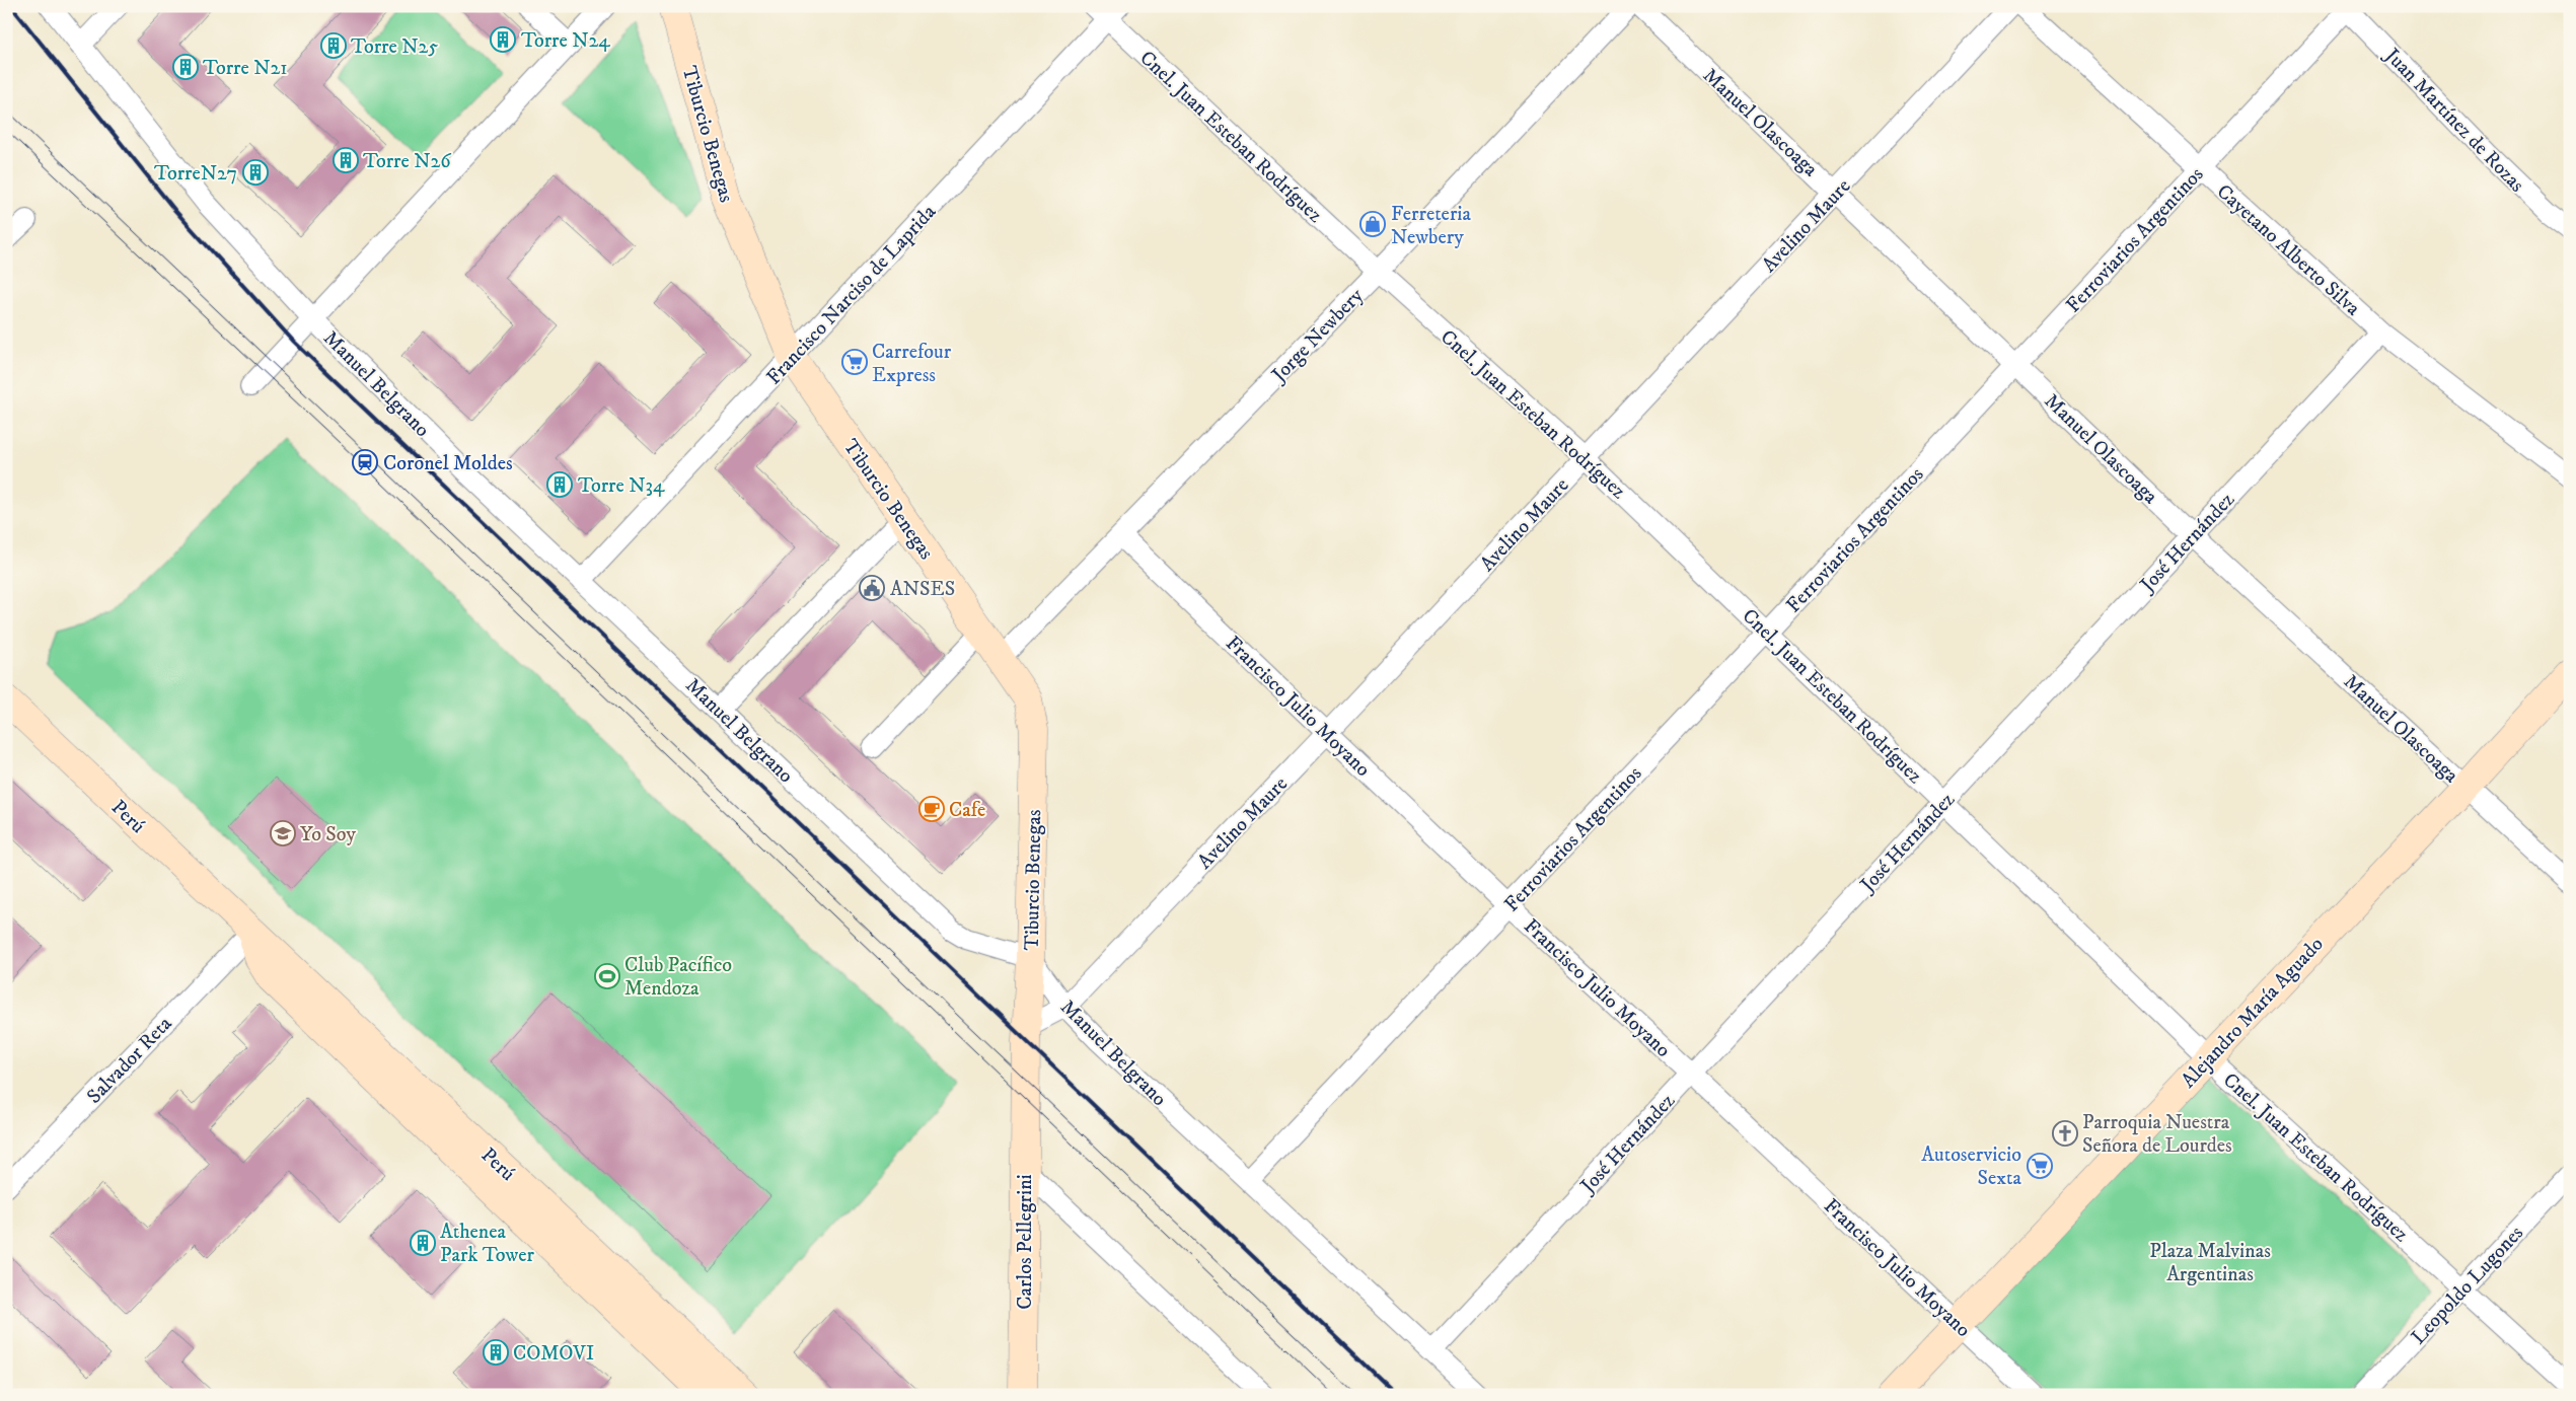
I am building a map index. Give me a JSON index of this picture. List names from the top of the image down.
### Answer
{
  "streets": {
    "street": [
      "Juan Martínez de Rozas",
      "Manuel Olascoaga",
      "Tiburcio Benegas",
      "Cnel. Juan Esteban Rodríguez",
      "Avelino Maure",
      "Ferroviarios Argentinos",
      "Cayetano Alberto Silva",
      "Francisco Narciso de Laprida",
      "Jorge Newbery",
      "Manuel Belgrano",
      "José Hernández",
      "Francisco Julio Moyano",
      "Perú",
      "Alejandro María Aguado",
      "Salvador Reta",
      "Carlos Pellegrini",
      "Leopoldo Lugones"
    ]
  },
  "crossings": [
    ["Juan Martínez de Rozas", "Ferroviarios Argentinos"],
    ["Manuel Olascoaga", "Avelino Maure"],
    ["Manuel Olascoaga", "Ferroviarios Argentinos"],
    ["Manuel Olascoaga", "José Hernández"],
    ["Manuel Olascoaga", "Alejandro María Aguado"],
    ["Tiburcio Benegas", "Avelino Maure"],
    ["Tiburcio Benegas", "Francisco Narciso de Laprida"],
    ["Tiburcio Benegas", "Jorge Newbery"],
    ["Tiburcio Benegas", "Manuel Belgrano"],
    ["Tiburcio Benegas", "Carlos Pellegrini"],
    ["Cnel. Juan Esteban Rodríguez", "Avelino Maure"],
    ["Cnel. Juan Esteban Rodríguez", "Ferroviarios Argentinos"],
    ["Cnel. Juan Esteban Rodríguez", "Francisco Narciso de Laprida"],
    ["Cnel. Juan Esteban Rodríguez", "Jorge Newbery"],
    ["Cnel. Juan Esteban Rodríguez", "José Hernández"],
    ["Cnel. Juan Esteban Rodríguez", "Alejandro María Aguado"],
    ["Cnel. Juan Esteban Rodríguez", "Leopoldo Lugones"],
    ["Avelino Maure", "Manuel Belgrano"],
    ["Avelino Maure", "Francisco Julio Moyano"],
    ["Ferroviarios Argentinos", "Cayetano Alberto Silva"],
    ["Ferroviarios Argentinos", "Manuel Belgrano"],
    ["Ferroviarios Argentinos", "Francisco Julio Moyano"],
    ["Cayetano Alberto Silva", "José Hernández"],
    ["Francisco Narciso de Laprida", "Manuel Belgrano"],
    ["Jorge Newbery", "Francisco Julio Moyano"],
    ["Manuel Belgrano", "José Hernández"],
    ["José Hernández", "Francisco Julio Moyano"],
    ["Francisco Julio Moyano", "Alejandro María Aguado"],
    ["Perú", "Salvador Reta"]
  ],
  "parks": ["Plaza Malvinas Argentinas"],
  "places": {
    "building": [
      "Torre N24",
      "Torre N25",
      "Torre N21",
      "Torre N26",
      "TorreN27",
      "Torre N34",
      "Athenea Park Tower",
      "COMOVI"
    ],
    "shop": ["Ferreteria Newbery"],
    "supermarket": ["Carrefour Express", "Autoservicio Sexta"],
    "station": ["Coronel Moldes"],
    "public building": ["ANSES"],
    "cafe": ["Cafe"],
    "school or university": ["Yo Soy"],
    "sports": ["Club Pacífico Mendoza"],
    "church": ["Parroquia Nuestra Señora de Lourdes"]
  }
}
